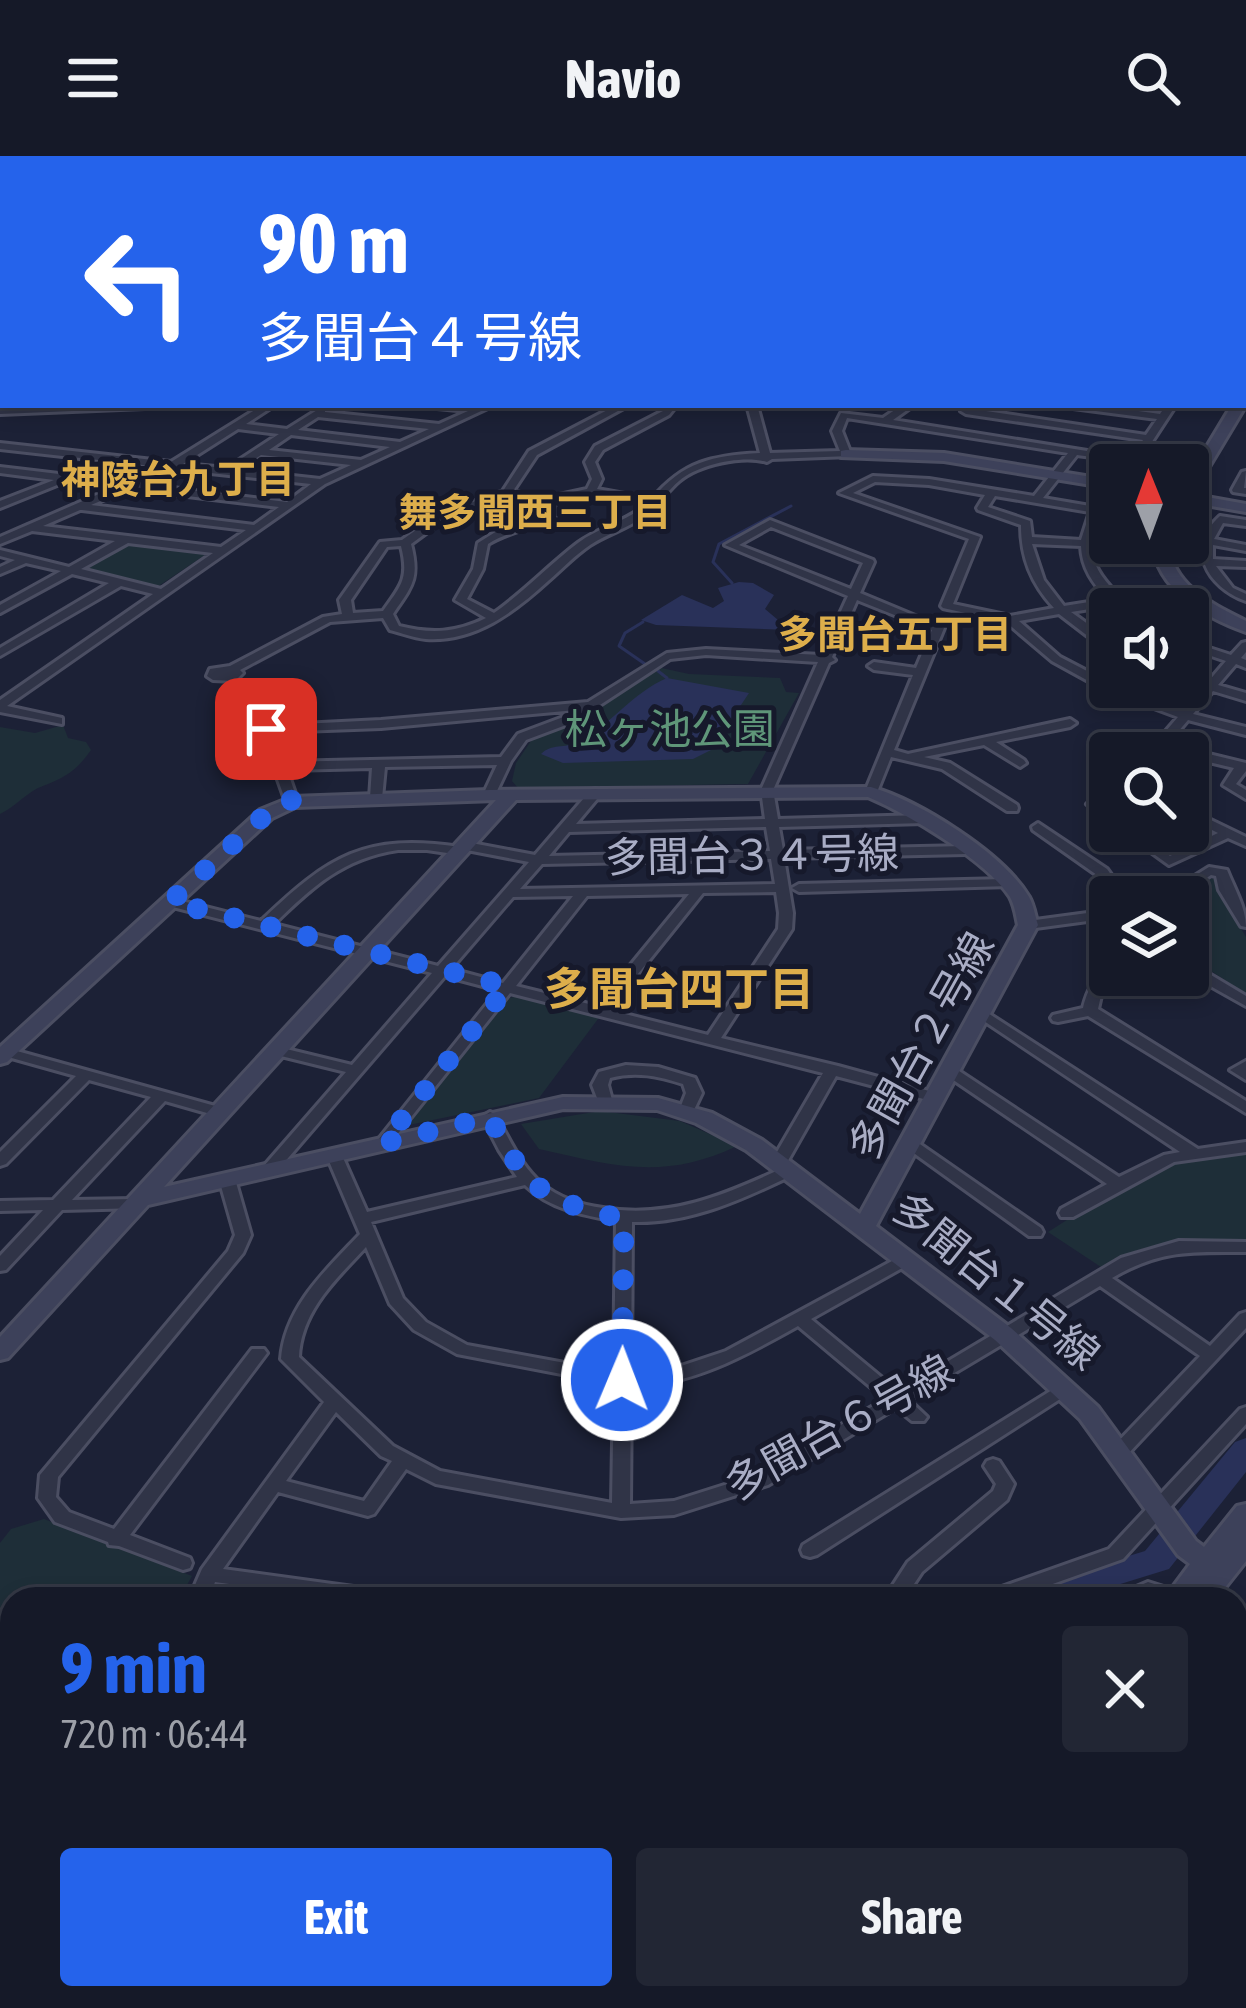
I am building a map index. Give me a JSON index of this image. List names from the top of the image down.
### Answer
{
  "streets": {
    "street": [
      "多聞台３４号線",
      "多聞台２号線",
      "多聞台１号線",
      "多聞台６号線"
    ]
  },
  "crossings": [
    ["多聞台３４号線", "多聞台２号線"],
    ["多聞台２号線", "多聞台１号線"],
    ["多聞台１号線", "多聞台６号線"]
  ],
  "districts": [
    "神陵台九丁目",
    "舞多聞西三丁目",
    "多聞台五丁目",
    "多聞台四丁目"
  ],
  "parks": ["松ヶ池公園"],
  "north": "top",
  "page": {
    "header": "Navio",
    "turn": ["90 m", "多聞台４号線"],
    "heading": ["9 min", "720 m · 06:44"],
    "buttons": ["Exit", "Share"]
  }
}
